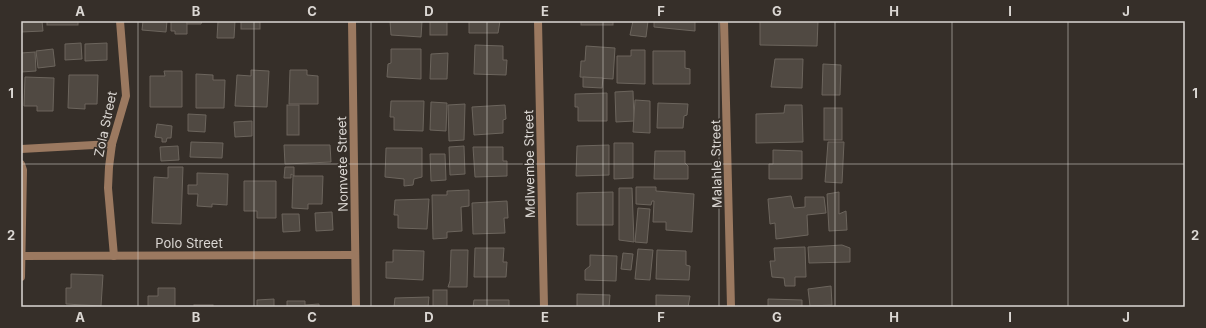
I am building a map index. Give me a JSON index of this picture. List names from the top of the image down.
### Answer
{
  "streets": {
    "street": [
      "Zola Street",
      "Nomvete Street",
      "Mdlwembe Street",
      "Malahle Street",
      "Polo Street"
    ]
  },
  "crossings": [
    ["Zola Street", "Polo Street"],
    ["Nomvete Street", "Polo Street"]
  ],
  "grid": {
    "columns": [
      "A",
      "B",
      "C",
      "D",
      "E",
      "F",
      "G",
      "H",
      "I",
      "J"
    ],
    "rows": ["1", "2"]
  }
}
